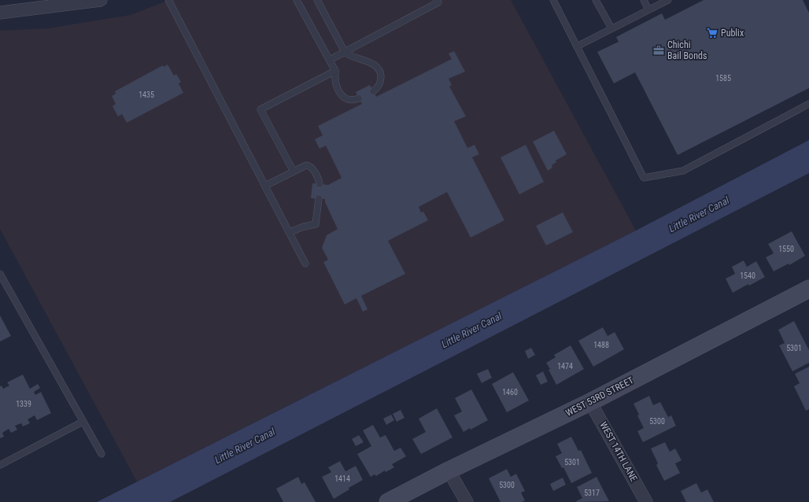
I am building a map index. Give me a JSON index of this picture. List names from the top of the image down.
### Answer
{
  "streets": {
    "street": ["WEST 53RD STREET", "WEST 14TH LANE"]
  },
  "crossings": [
    ["WEST 53RD STREET", "WEST 14TH LANE"]
  ],
  "water": ["Little River Canal"],
  "places": {
    "supermarket": ["Publix"],
    "office": ["Chichi Bail Bonds"]
  },
  "house_numbers": [
    "1585",
    "1435",
    "1550",
    "1540",
    "1488",
    "5301",
    "1474",
    "1460",
    "1339",
    "5300",
    "5301",
    "1414",
    "5300",
    "5317"
  ]
}
